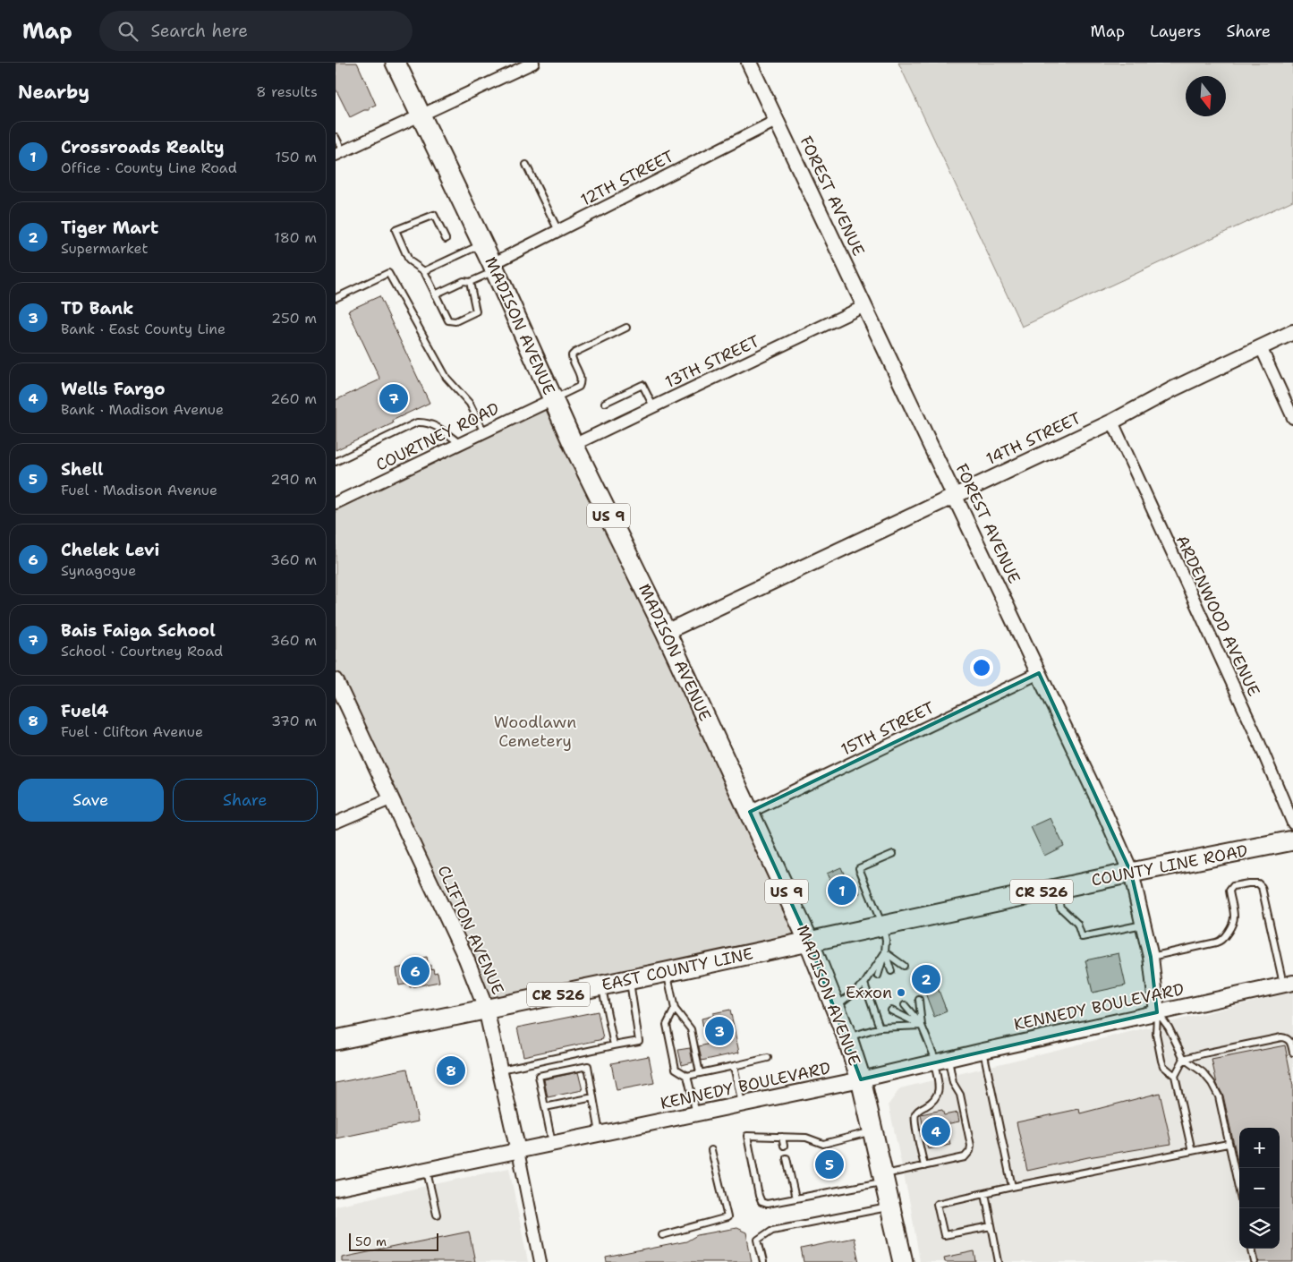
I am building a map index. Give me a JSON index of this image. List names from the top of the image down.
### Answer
{
  "streets": {
    "main road": [
      "MADISON AVENUE",
      "US 9",
      "COUNTY LINE ROAD",
      "CR 526",
      "EAST COUNTY LINE"
    ],
    "street": [
      "12TH STREET",
      "FOREST AVENUE",
      "13TH STREET",
      "COURTNEY ROAD",
      "14TH STREET",
      "ARDENWOOD AVENUE",
      "15TH STREET",
      "CLIFTON AVENUE",
      "KENNEDY BOULEVARD"
    ]
  },
  "crossings": [
    ["12TH STREET", "FOREST AVENUE"],
    ["12TH STREET", "MADISON AVENUE"],
    ["FOREST AVENUE", "13TH STREET"],
    ["FOREST AVENUE", "14TH STREET"],
    ["FOREST AVENUE", "15TH STREET"],
    ["FOREST AVENUE", "COUNTY LINE ROAD"],
    ["FOREST AVENUE", "KENNEDY BOULEVARD"],
    ["MADISON AVENUE", "13TH STREET"],
    ["MADISON AVENUE", "COURTNEY ROAD"],
    ["MADISON AVENUE", "14TH STREET"],
    ["MADISON AVENUE", "15TH STREET"],
    ["MADISON AVENUE", "COUNTY LINE ROAD"],
    ["MADISON AVENUE", "EAST COUNTY LINE"],
    ["MADISON AVENUE", "KENNEDY BOULEVARD"],
    ["14TH STREET", "ARDENWOOD AVENUE"],
    ["COUNTY LINE ROAD", "EAST COUNTY LINE"],
    ["CLIFTON AVENUE", "EAST COUNTY LINE"],
    ["CLIFTON AVENUE", "KENNEDY BOULEVARD"]
  ],
  "parks": ["Woodlawn Cemetery"],
  "places": ["Exxon"],
  "scale_bar": "50 m",
  "north": "bottom",
  "page": {
    "header": "Map",
    "search": "Search here",
    "nav": ["Map", "Layers", "Share"],
    "heading": ["Nearby", "8 results"],
    "list": [
      {
        "mark": "1",
        "name": "Crossroads Realty",
        "note": "Office · County Line Road",
        "value": "150 m"
      },
      {
        "mark": "2",
        "name": "Tiger Mart",
        "note": "Supermarket",
        "value": "180 m"
      },
      {
        "mark": "3",
        "name": "TD Bank",
        "note": "Bank · East County Line",
        "value": "250 m"
      },
      {
        "mark": "4",
        "name": "Wells Fargo",
        "note": "Bank · Madison Avenue",
        "value": "260 m"
      },
      {
        "mark": "5",
        "name": "Shell",
        "note": "Fuel · Madison Avenue",
        "value": "290 m"
      },
      {
        "mark": "6",
        "name": "Chelek Levi",
        "note": "Synagogue",
        "value": "360 m"
      },
      {
        "mark": "7",
        "name": "Bais Faiga School",
        "note": "School · Courtney Road",
        "value": "360 m"
      },
      {
        "mark": "8",
        "name": "Fuel4",
        "note": "Fuel · Clifton Avenue",
        "value": "370 m"
      }
    ],
    "pins": [
      "7",
      "1",
      "6",
      "2",
      "3",
      "8",
      "4",
      "5"
    ],
    "buttons": ["Save", "Share"],
    "map_buttons": ["+", "−"],
    "scale": "50 m"
  }
}
